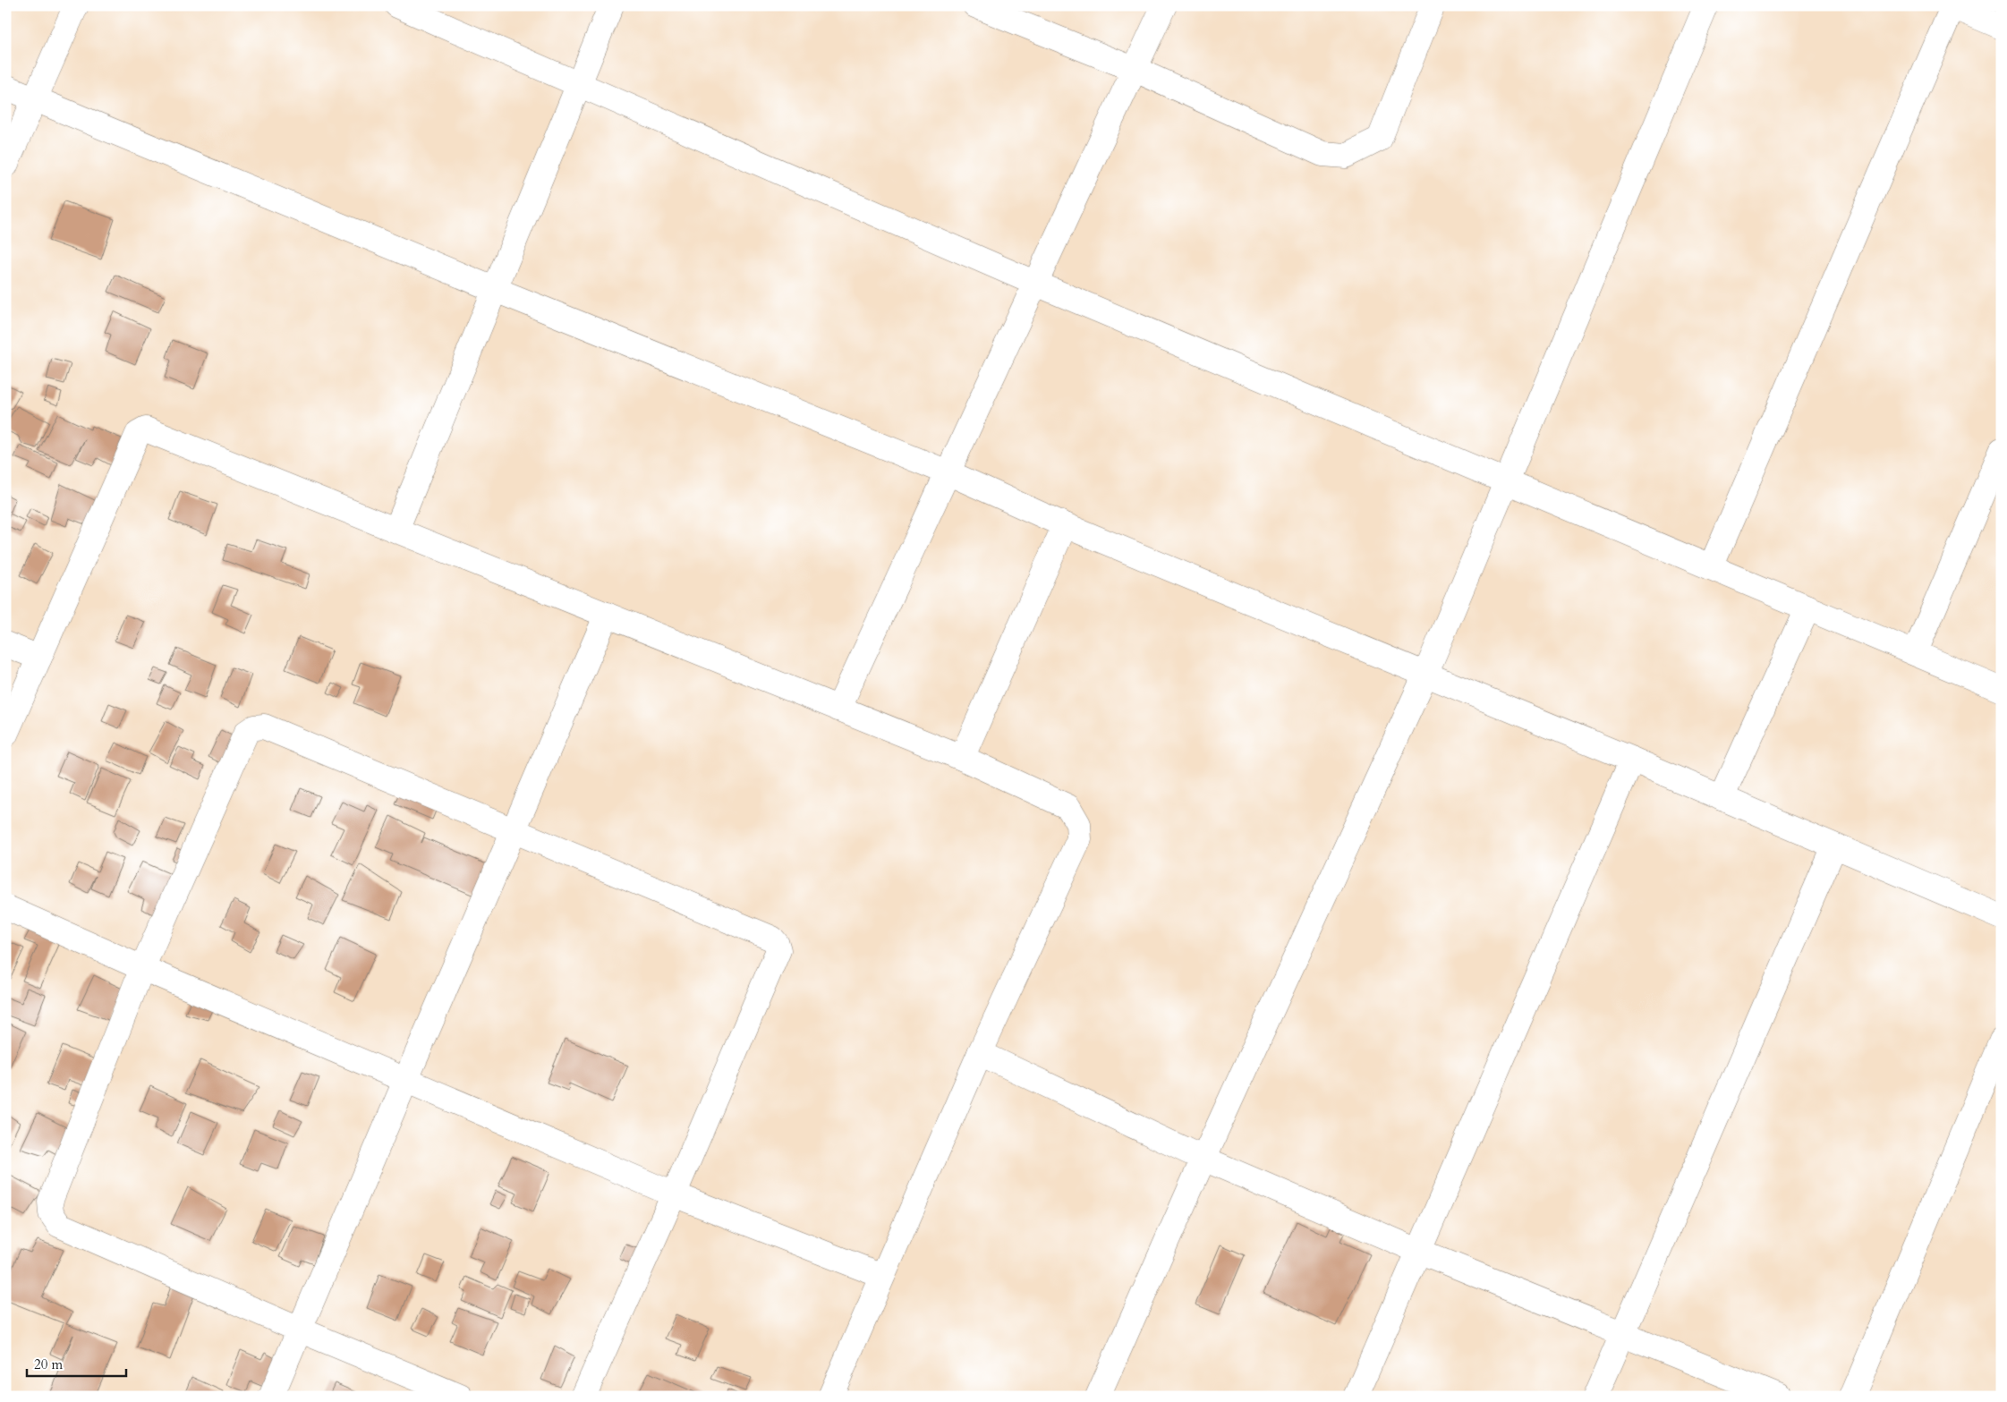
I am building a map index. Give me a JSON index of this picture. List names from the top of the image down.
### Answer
{
  "scale_bar": "20 m"
}
